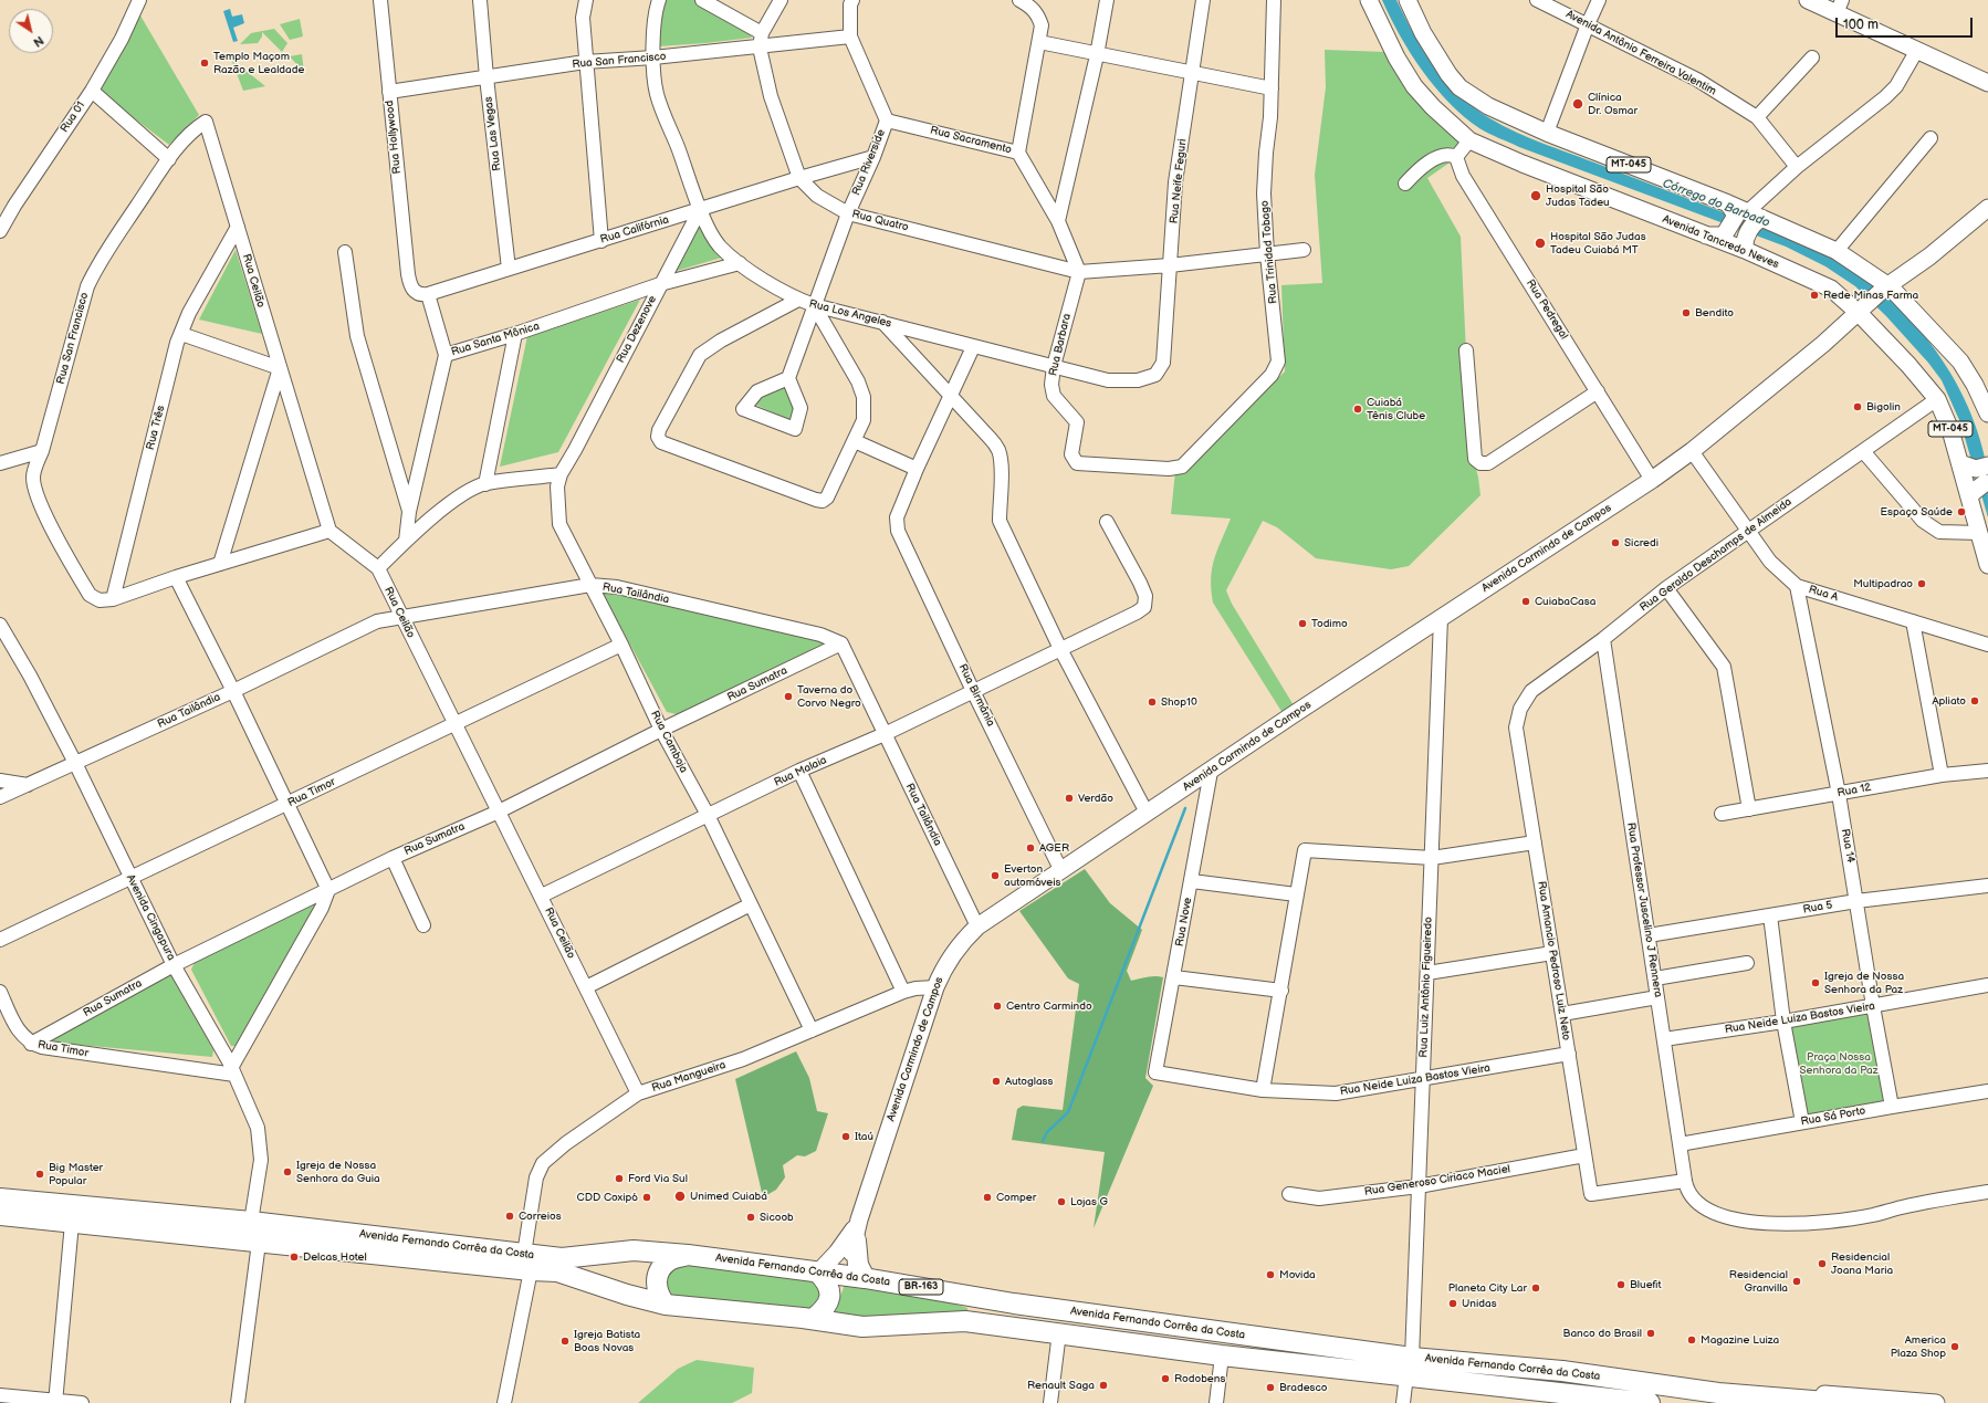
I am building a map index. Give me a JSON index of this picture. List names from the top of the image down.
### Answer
{
  "streets": {
    "highway": ["Avenida Fernando Corrêa da Costa", "BR-163"],
    "main road": ["MT-045", "Avenida Tancredo Neves", "Avenida Carmindo de Campos"],
    "street": [
      "Avenida Antônio Ferreira Valentim",
      "Rua San Francisco",
      "Rua 01",
      "Rua Las Vegas",
      "Rua Hollywood",
      "Rua Sacramento",
      "Rua Riverside",
      "Rua Neife Feguri",
      "Rua Quatro",
      "Rua Califórnia",
      "Rua Trinidad Tobago",
      "Rua Ceilão",
      "Rua Pedregal",
      "Rua Los Angeles",
      "Rua Dezenove",
      "Rua Santa Mônica",
      "Rua Barbara",
      "Rua Três",
      "Rua Geraldo Deschamps de Almeida",
      "Rua Tailândia",
      "Rua A",
      "Rua Sumatra",
      "Rua Birmânia",
      "Rua Camboja",
      "Rua Malaia",
      "Rua 12",
      "Rua Timor",
      "Rua 14",
      "Rua 5",
      "Rua Professor Juscelino J Rennera",
      "Avenida Cingapura",
      "Rua Nove",
      "Rua Amancio Pedroso Luiz Neto",
      "Rua Luiz Antônio Figueiredo",
      "Rua Neide Luiza Bastos Vieira",
      "Rua Mangueira",
      "Rua Sá Porto",
      "Rua Generoso Ciriaco Maciel"
    ]
  },
  "crossings": [
    ["Rua San Francisco", "Rua Las Vegas"],
    ["Rua San Francisco", "Rua Hollywood"],
    ["Rua San Francisco", "Rua Quatro"],
    ["Rua San Francisco", "Rua Ceilão"],
    ["Rua San Francisco", "Rua Los Angeles"],
    ["Rua San Francisco", "Rua Três"],
    ["Rua Las Vegas", "Rua Califórnia"],
    ["Rua Hollywood", "Rua Califórnia"],
    ["Rua Sacramento", "Rua Riverside"],
    ["Rua Riverside", "Rua Quatro"],
    ["Rua Riverside", "Rua Califórnia"],
    ["Rua Riverside", "Rua Los Angeles"],
    ["MT-045", "Avenida Carmindo de Campos"],
    ["Rua Neife Feguri", "Rua Quatro"],
    ["Rua Neife Feguri", "Rua Los Angeles"],
    ["Rua Quatro", "Rua Califórnia"],
    ["Rua Quatro", "Rua Trinidad Tobago"],
    ["Rua Quatro", "Rua Barbara"],
    ["Rua Califórnia", "Rua Los Angeles"],
    ["Rua Califórnia", "Rua Dezenove"],
    ["Avenida Tancredo Neves", "Avenida Carmindo de Campos"],
    ["Avenida Tancredo Neves", "Rua Geraldo Deschamps de Almeida"],
    ["Rua Trinidad Tobago", "Rua Barbara"],
    ["Rua Ceilão", "Rua Três"],
    ["Rua Ceilão", "Rua Tailândia"],
    ["Rua Ceilão", "Rua Sumatra"],
    ["Rua Ceilão", "Rua Malaia"],
    ["Rua Ceilão", "Rua Timor"],
    ["Rua Ceilão", "Rua Mangueira"],
    ["Rua Pedregal", "Avenida Carmindo de Campos"],
    ["Rua Los Angeles", "Rua Dezenove"],
    ["Rua Los Angeles", "Rua Santa Mônica"],
    ["Rua Los Angeles", "Rua Barbara"],
    ["Rua Dezenove", "Rua Santa Mônica"],
    ["Rua Dezenove", "Rua Camboja"],
    ["Avenida Carmindo de Campos", "Rua Tailândia"],
    ["Avenida Carmindo de Campos", "Rua A"],
    ["Avenida Carmindo de Campos", "Rua Birmânia"],
    ["Avenida Carmindo de Campos", "Rua Nove"],
    ["Avenida Carmindo de Campos", "Rua Luiz Antônio Figueiredo"],
    ["Avenida Carmindo de Campos", "Rua Mangueira"],
    ["Avenida Carmindo de Campos", "Avenida Fernando Corrêa da Costa"],
    ["Rua Geraldo Deschamps de Almeida", "Rua A"],
    ["Rua Geraldo Deschamps de Almeida", "Rua Professor Juscelino J Rennera"],
    ["Rua Geraldo Deschamps de Almeida", "Rua Amancio Pedroso Luiz Neto"],
    ["Rua Tailândia", "Rua Sumatra"],
    ["Rua Tailândia", "Rua Camboja"],
    ["Rua Tailândia", "Rua Malaia"],
    ["Rua Tailândia", "Avenida Cingapura"],
    ["Rua A", "Rua 14"],
    ["Rua Sumatra", "Rua Camboja"],
    ["Rua Sumatra", "Rua Timor"],
    ["Rua Sumatra", "Avenida Cingapura"],
    ["Rua Birmânia", "Rua Malaia"],
    ["Rua Camboja", "Rua Malaia"],
    ["Rua Camboja", "Rua Timor"],
    ["Rua Camboja", "Rua Mangueira"],
    ["Rua 12", "Rua 14"],
    ["Rua Timor", "Avenida Cingapura"],
    ["Rua 14", "Rua 5"],
    ["Rua 14", "Rua Neide Luiza Bastos Vieira"],
    ["Rua 14", "Rua Sá Porto"],
    ["Rua 5", "Rua Professor Juscelino J Rennera"],
    ["Rua Professor Juscelino J Rennera", "Rua Amancio Pedroso Luiz Neto"],
    ["Rua Professor Juscelino J Rennera", "Rua Neide Luiza Bastos Vieira"],
    ["Rua Professor Juscelino J Rennera", "Rua Sá Porto"],
    ["Avenida Cingapura", "Avenida Fernando Corrêa da Costa"],
    ["Rua Nove", "Rua Neide Luiza Bastos Vieira"],
    ["Rua Amancio Pedroso Luiz Neto", "Rua Neide Luiza Bastos Vieira"],
    ["Rua Amancio Pedroso Luiz Neto", "Rua Generoso Ciriaco Maciel"],
    ["Rua Luiz Antônio Figueiredo", "Rua Neide Luiza Bastos Vieira"],
    ["Rua Luiz Antônio Figueiredo", "Rua Generoso Ciriaco Maciel"],
    ["Rua Luiz Antônio Figueiredo", "Avenida Fernando Corrêa da Costa"],
    ["Rua Mangueira", "Avenida Fernando Corrêa da Costa"]
  ],
  "water": ["Córrego do Barbado"],
  "parks": ["Praça Nossa Senhora da Paz"],
  "places": [
    "Templo Maçom Razão e Lealdade",
    "Clínica Dr. Osmar",
    "Hospital São Judas Tadeu",
    "Hospital São Judas Tadeu Cuiabá MT",
    "Rede Minas Farma",
    "Bendito",
    "Bigolin",
    "Cuiabá Tênis Clube",
    "Espaço Saúde",
    "Sicredi",
    "Multipadrao",
    "CuiabaCasa",
    "Todimo",
    "Taverna do Corvo Negro",
    "Apliato",
    "Shop10",
    "Verdão",
    "AGER",
    "Everton automóveis",
    "Igreja de Nossa Senhora da Paz",
    "Centro Carmindo",
    "Autoglass",
    "Itaú",
    "Igreja de Nossa Senhora da Guia",
    "Big Master Popular",
    "Ford Via Sul",
    "Unimed Cuiabá",
    "CDD Coxipó",
    "Comper",
    "Lojas G",
    "Correios",
    "Sicoob",
    "Delcas Hotel",
    "Residencial Joana Maria",
    "Movida",
    "Residencial Granvilla",
    "Bluefit",
    "Planeta City Lar",
    "Unidas",
    "Banco do Brasil",
    "Magazine Luiza",
    "Igreja Batista Boas Novas",
    "America Plaza Shop",
    "Rodobens",
    "Renault Saga",
    "Bradesco"
  ],
  "scale_bar": "100 m",
  "north": "bottom right"
}
